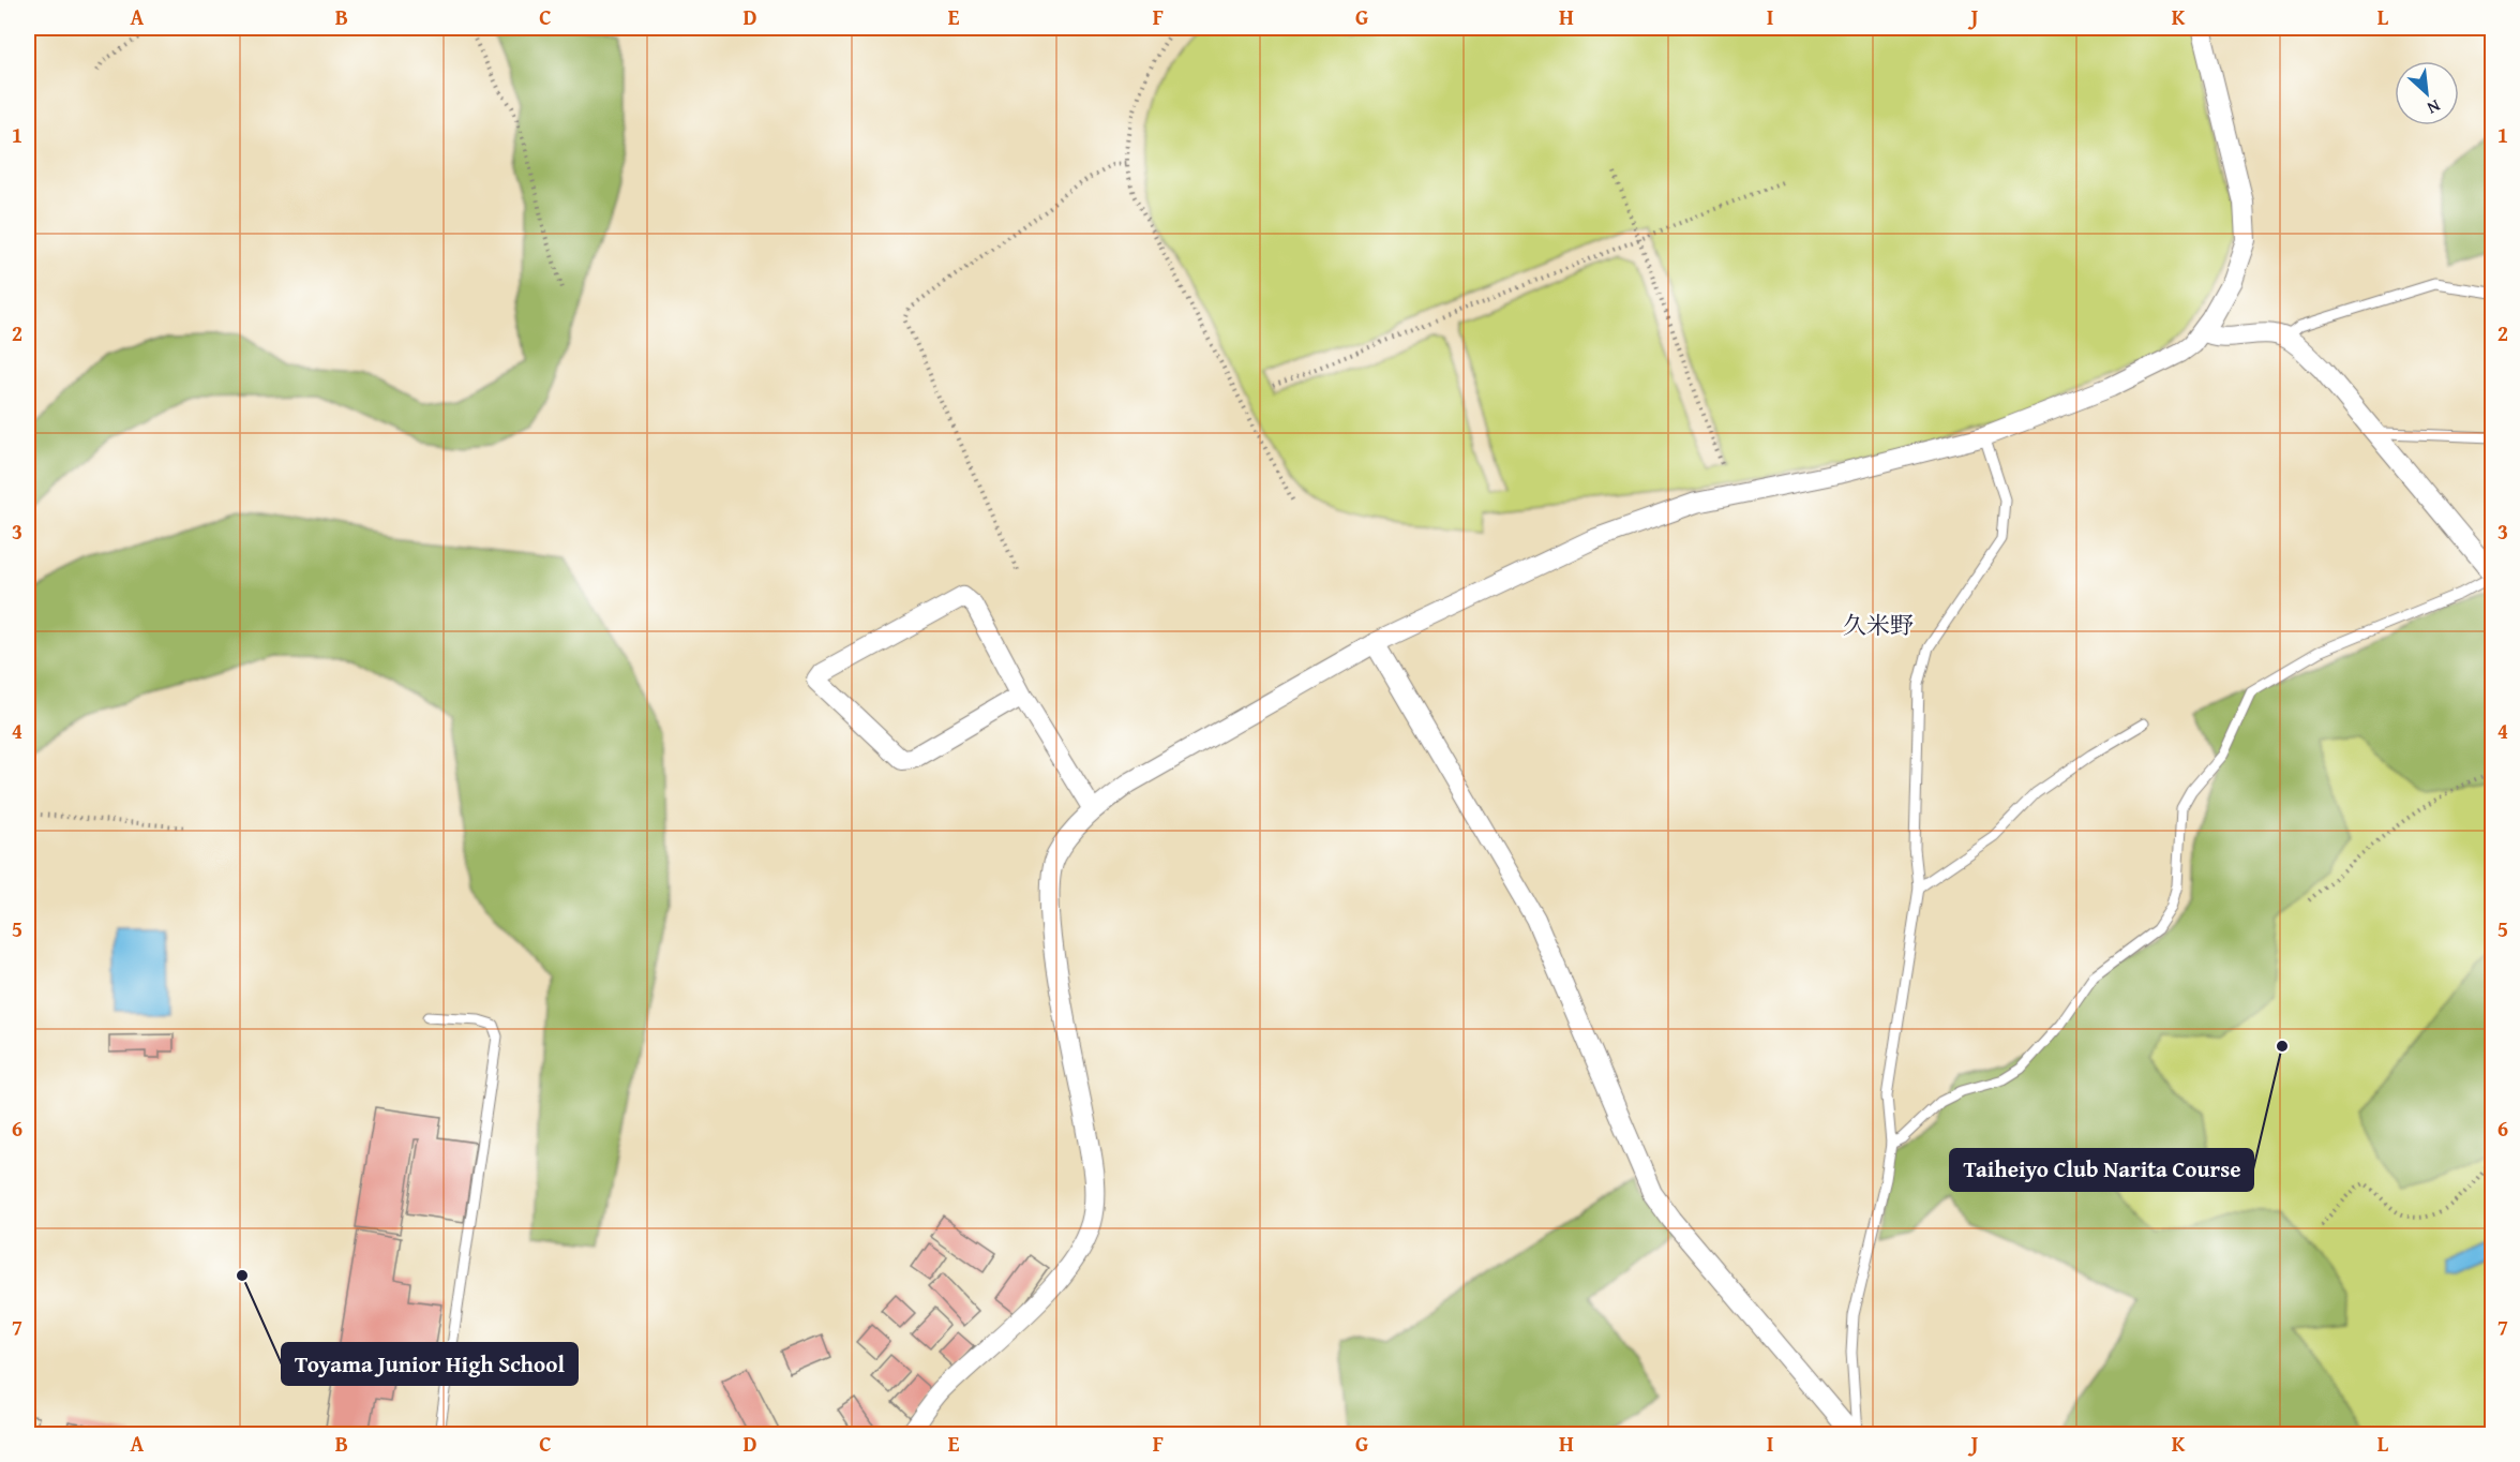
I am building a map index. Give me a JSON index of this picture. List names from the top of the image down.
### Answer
{
  "districts": ["久米野"],
  "places": ["Taiheiyo Club Narita Course", "Toyama Junior High School"],
  "north": "bottom right",
  "grid": {
    "columns": [
      "A",
      "B",
      "C",
      "D",
      "E",
      "F",
      "G",
      "H",
      "I",
      "J",
      "K",
      "L"
    ],
    "rows": [
      "1",
      "2",
      "3",
      "4",
      "5",
      "6",
      "7"
    ]
  }
}
